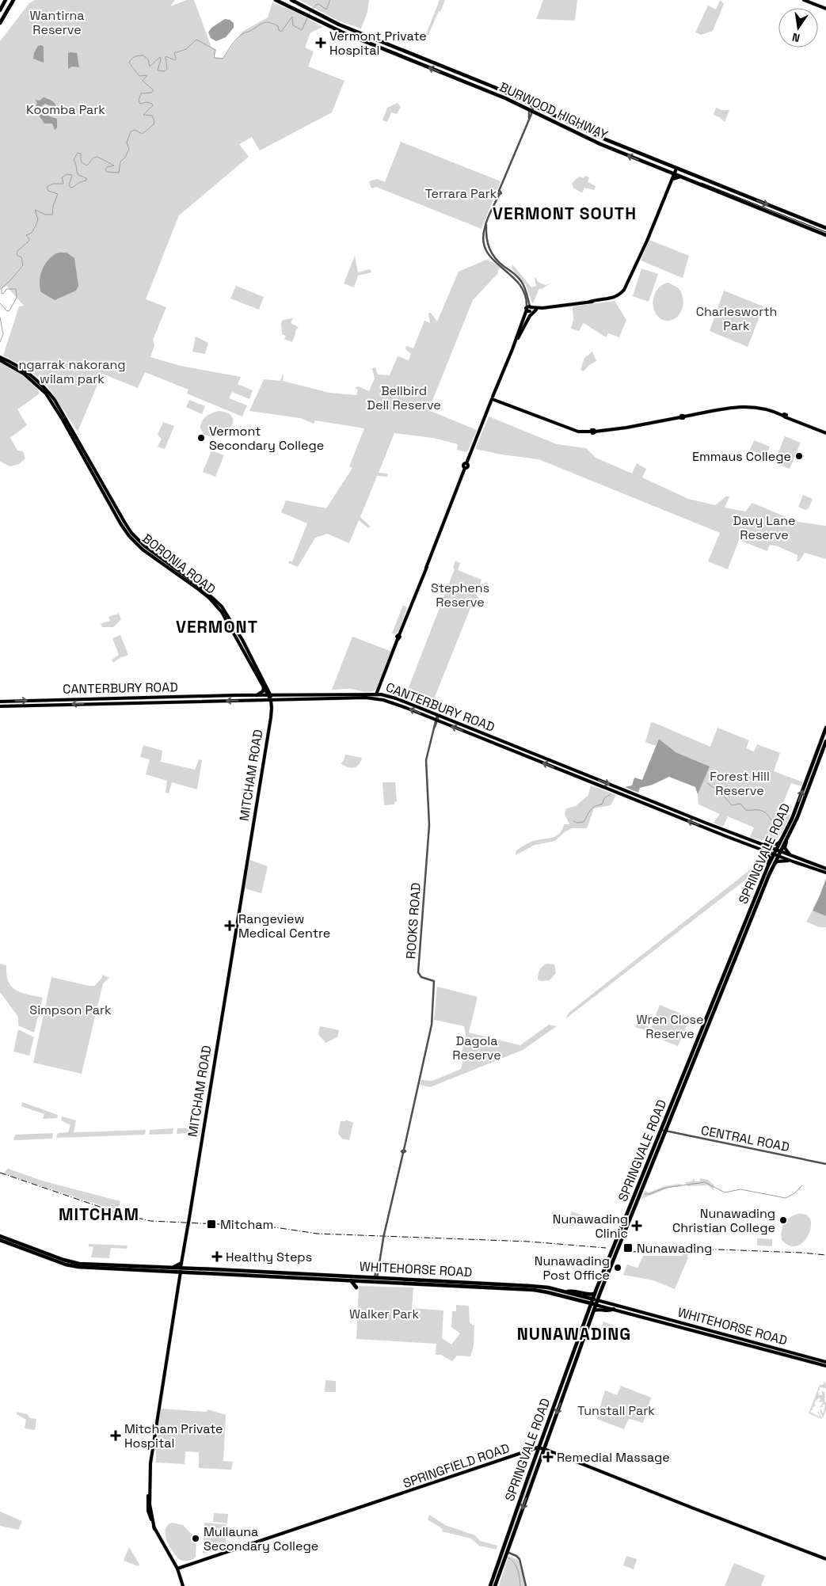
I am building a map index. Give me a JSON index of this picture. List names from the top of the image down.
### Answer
{
  "streets": {
    "highway": ["BURWOOD HIGHWAY", "SPRINGVALE ROAD", "WHITEHORSE ROAD"],
    "main road": [
      "BORONIA ROAD",
      "CANTERBURY ROAD",
      "MITCHAM ROAD",
      "SPRINGFIELD ROAD"
    ],
    "street": ["ROOKS ROAD", "CENTRAL ROAD"]
  },
  "crossings": [
    ["BORONIA ROAD", "CANTERBURY ROAD"],
    ["BORONIA ROAD", "MITCHAM ROAD"],
    ["CANTERBURY ROAD", "MITCHAM ROAD"],
    ["CANTERBURY ROAD", "SPRINGVALE ROAD"],
    ["CANTERBURY ROAD", "ROOKS ROAD"],
    ["MITCHAM ROAD", "WHITEHORSE ROAD"],
    ["MITCHAM ROAD", "SPRINGFIELD ROAD"],
    ["SPRINGVALE ROAD", "CENTRAL ROAD"],
    ["SPRINGVALE ROAD", "WHITEHORSE ROAD"],
    ["SPRINGVALE ROAD", "SPRINGFIELD ROAD"]
  ],
  "districts": [
    "VERMONT SOUTH",
    "VERMONT",
    "MITCHAM",
    "NUNAWADING"
  ],
  "parks": [
    "Wantirna Reserve",
    "Koomba Park",
    "Terrara Park",
    "Charlesworth Park",
    "ngarrak nakorang wilam park",
    "Bellbird Dell Reserve",
    "Davy Lane Reserve",
    "Stephens Reserve",
    "Forest Hill Reserve",
    "Simpson Park",
    "Wren Close Reserve",
    "Dagola Reserve",
    "Walker Park",
    "Tunstall Park"
  ],
  "places": {
    "health": [
      "Vermont Private Hospital",
      "Rangeview Medical Centre",
      "Nunawading Clinic",
      "Healthy Steps",
      "Mitcham Private Hospital",
      "Remedial Massage"
    ],
    "other": [
      "Vermont Secondary College",
      "Emmaus College",
      "Nunawading Christian College",
      "Nunawading Post Office",
      "Mullauna Secondary College"
    ],
    "transit": ["Mitcham", "Nunawading"]
  },
  "north": "bottom"
}
